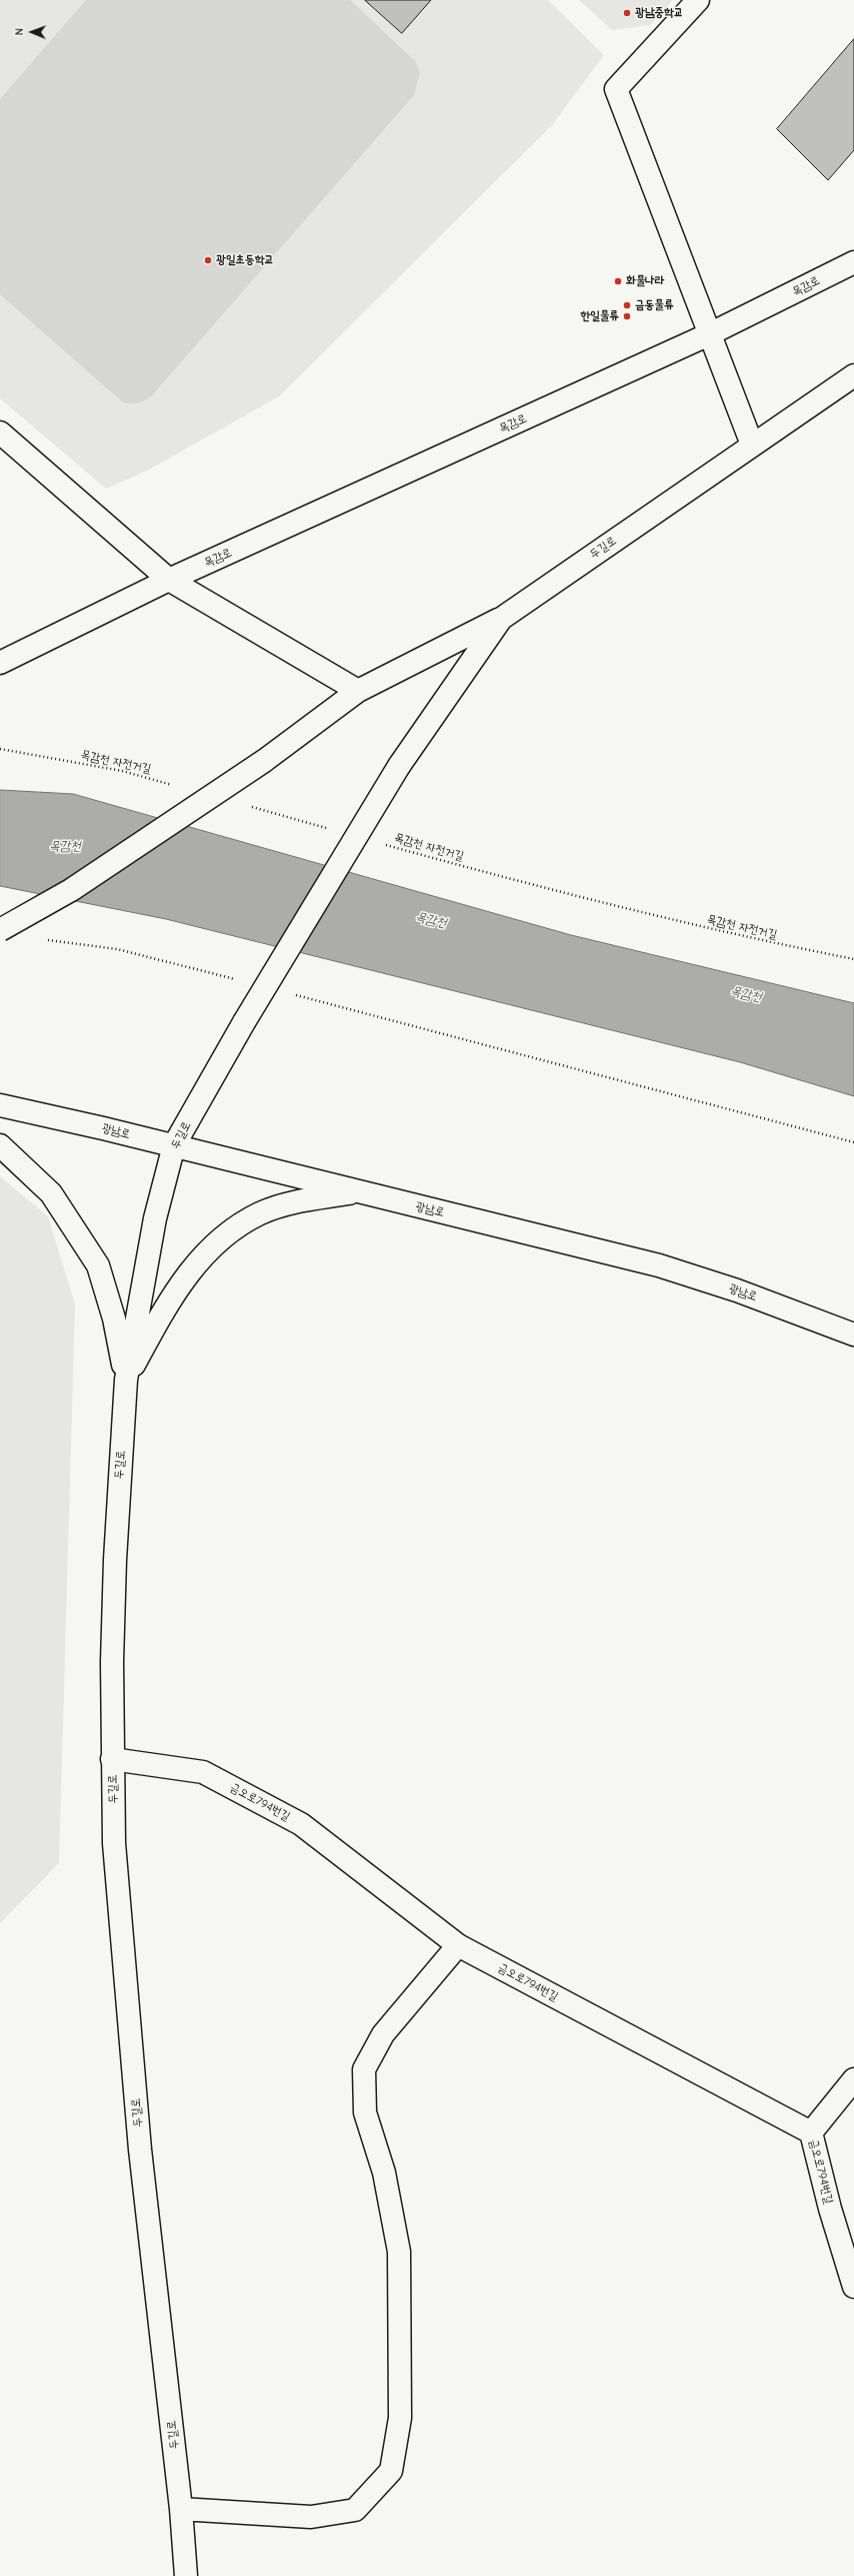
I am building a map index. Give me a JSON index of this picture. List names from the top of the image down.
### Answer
{
  "streets": {
    "street": [
      "목감로",
      "두길로",
      "광남로",
      "금오로794번길"
    ],
    "path": ["목감천 자전거길"]
  },
  "crossings": [
    ["두길로", "광남로"],
    ["두길로", "금오로794번길"]
  ],
  "water": ["목감천"],
  "places": [
    "광남중학교",
    "광일초등학교",
    "화물나라",
    "금동물류",
    "한일물류"
  ],
  "north": "left"
}
